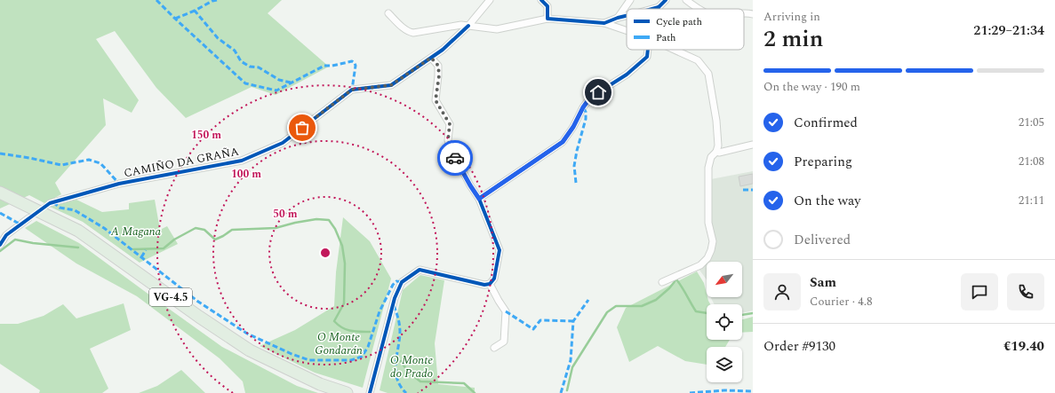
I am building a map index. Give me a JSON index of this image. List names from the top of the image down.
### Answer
{
  "streets": {
    "highway": ["VG-4.5"],
    "street": ["CAMIÑO DA GRAÑA"]
  },
  "parks": ["A Magana", "O Monte Gondarán", "O Monte do Prado"],
  "legend": ["Cycle path", "Path"],
  "north": "bottom left",
  "page": {
    "heading": ["2 min", "Arriving in", "21:29–21:34"],
    "panel": [
      "Sam",
      "Courier · 4.8",
      "Order #9130",
      "€19.40"
    ],
    "bar": "On the way · 190 m",
    "list": [
      ["Confirmed", "21:05"],
      ["Preparing", "21:08"],
      ["On the way", "21:11"],
      "Delivered"
    ]
  },
  "rings": ["150 m", "100 m", "50 m"]
}
